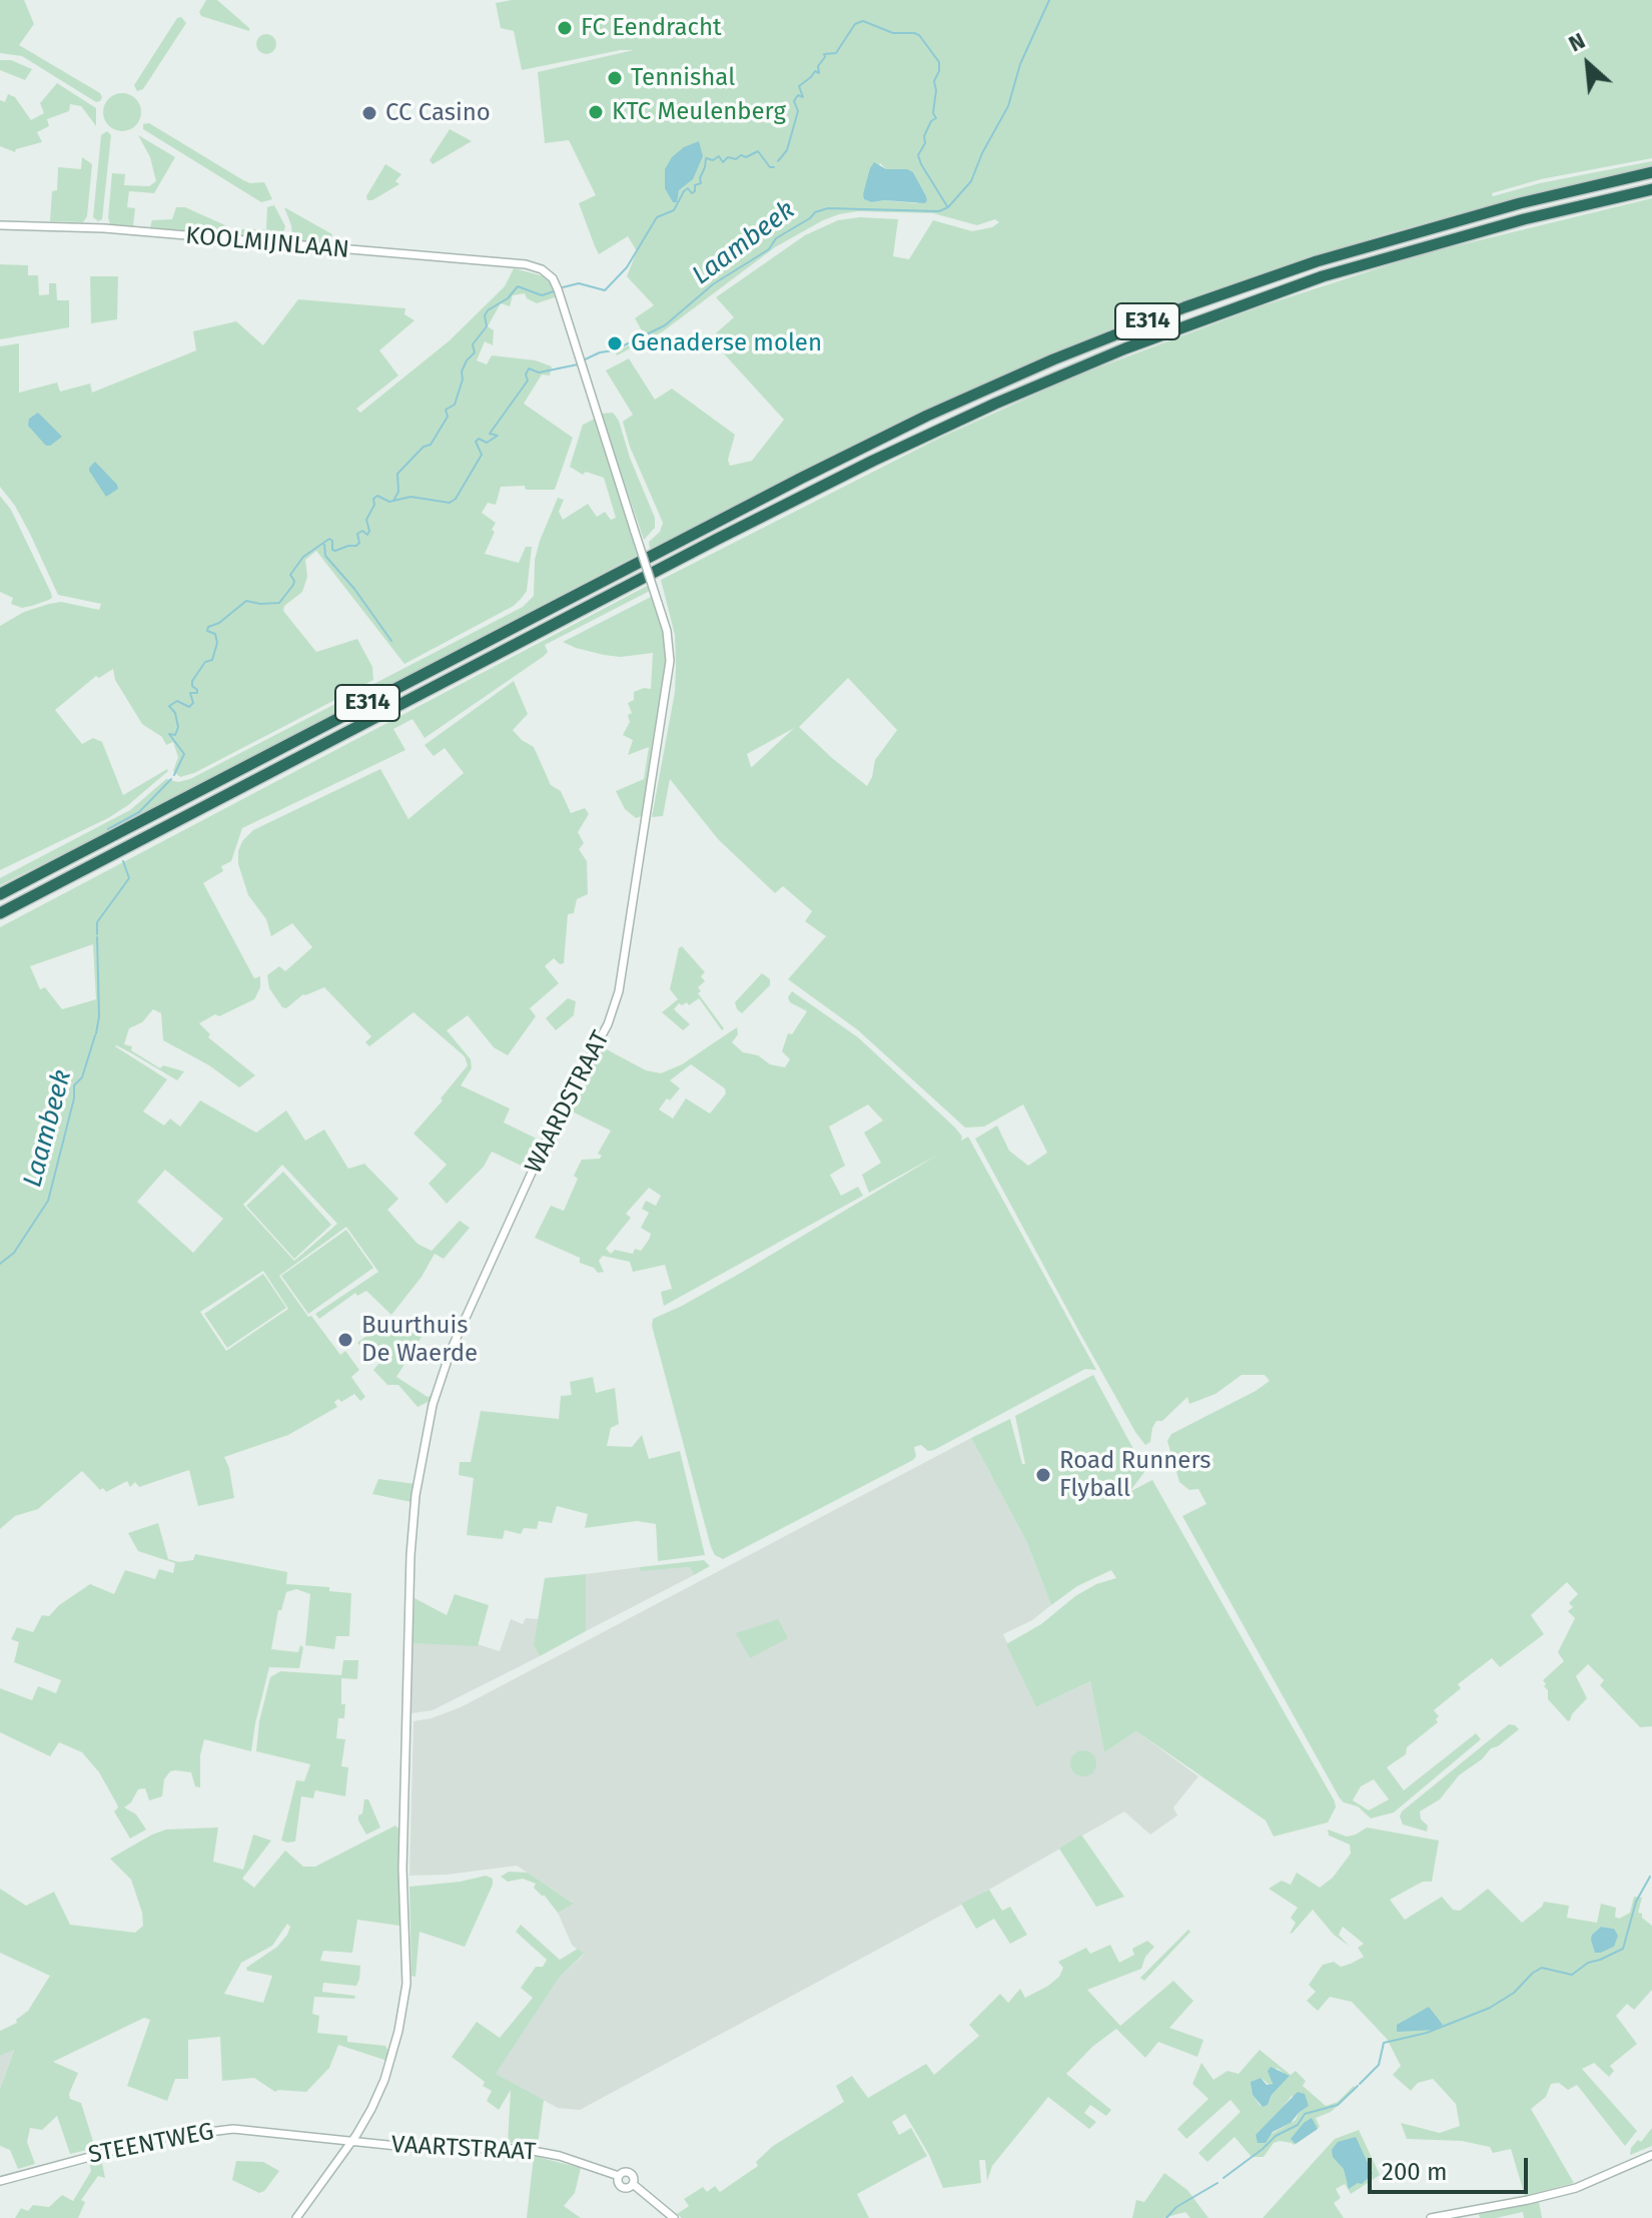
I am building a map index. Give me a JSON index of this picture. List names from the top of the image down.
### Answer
{
  "streets": {
    "highway": ["E314"],
    "street": [
      "KOOLMIJNLAAN",
      "WAARDSTRAAT",
      "STEENTWEG",
      "VAARTSTRAAT"
    ]
  },
  "crossings": [
    ["KOOLMIJNLAAN", "WAARDSTRAAT"],
    ["WAARDSTRAAT", "STEENTWEG"],
    ["WAARDSTRAAT", "VAARTSTRAAT"],
    ["STEENTWEG", "VAARTSTRAAT"]
  ],
  "water": ["Laambeek"],
  "places": [
    "FC Eendracht",
    "Tennishal",
    "KTC Meulenberg",
    "CC Casino",
    "Genaderse molen",
    "Buurthuis De Waerde",
    "Road Runners Flyball"
  ],
  "scale_bar": "200 m",
  "north": "top left"
}
